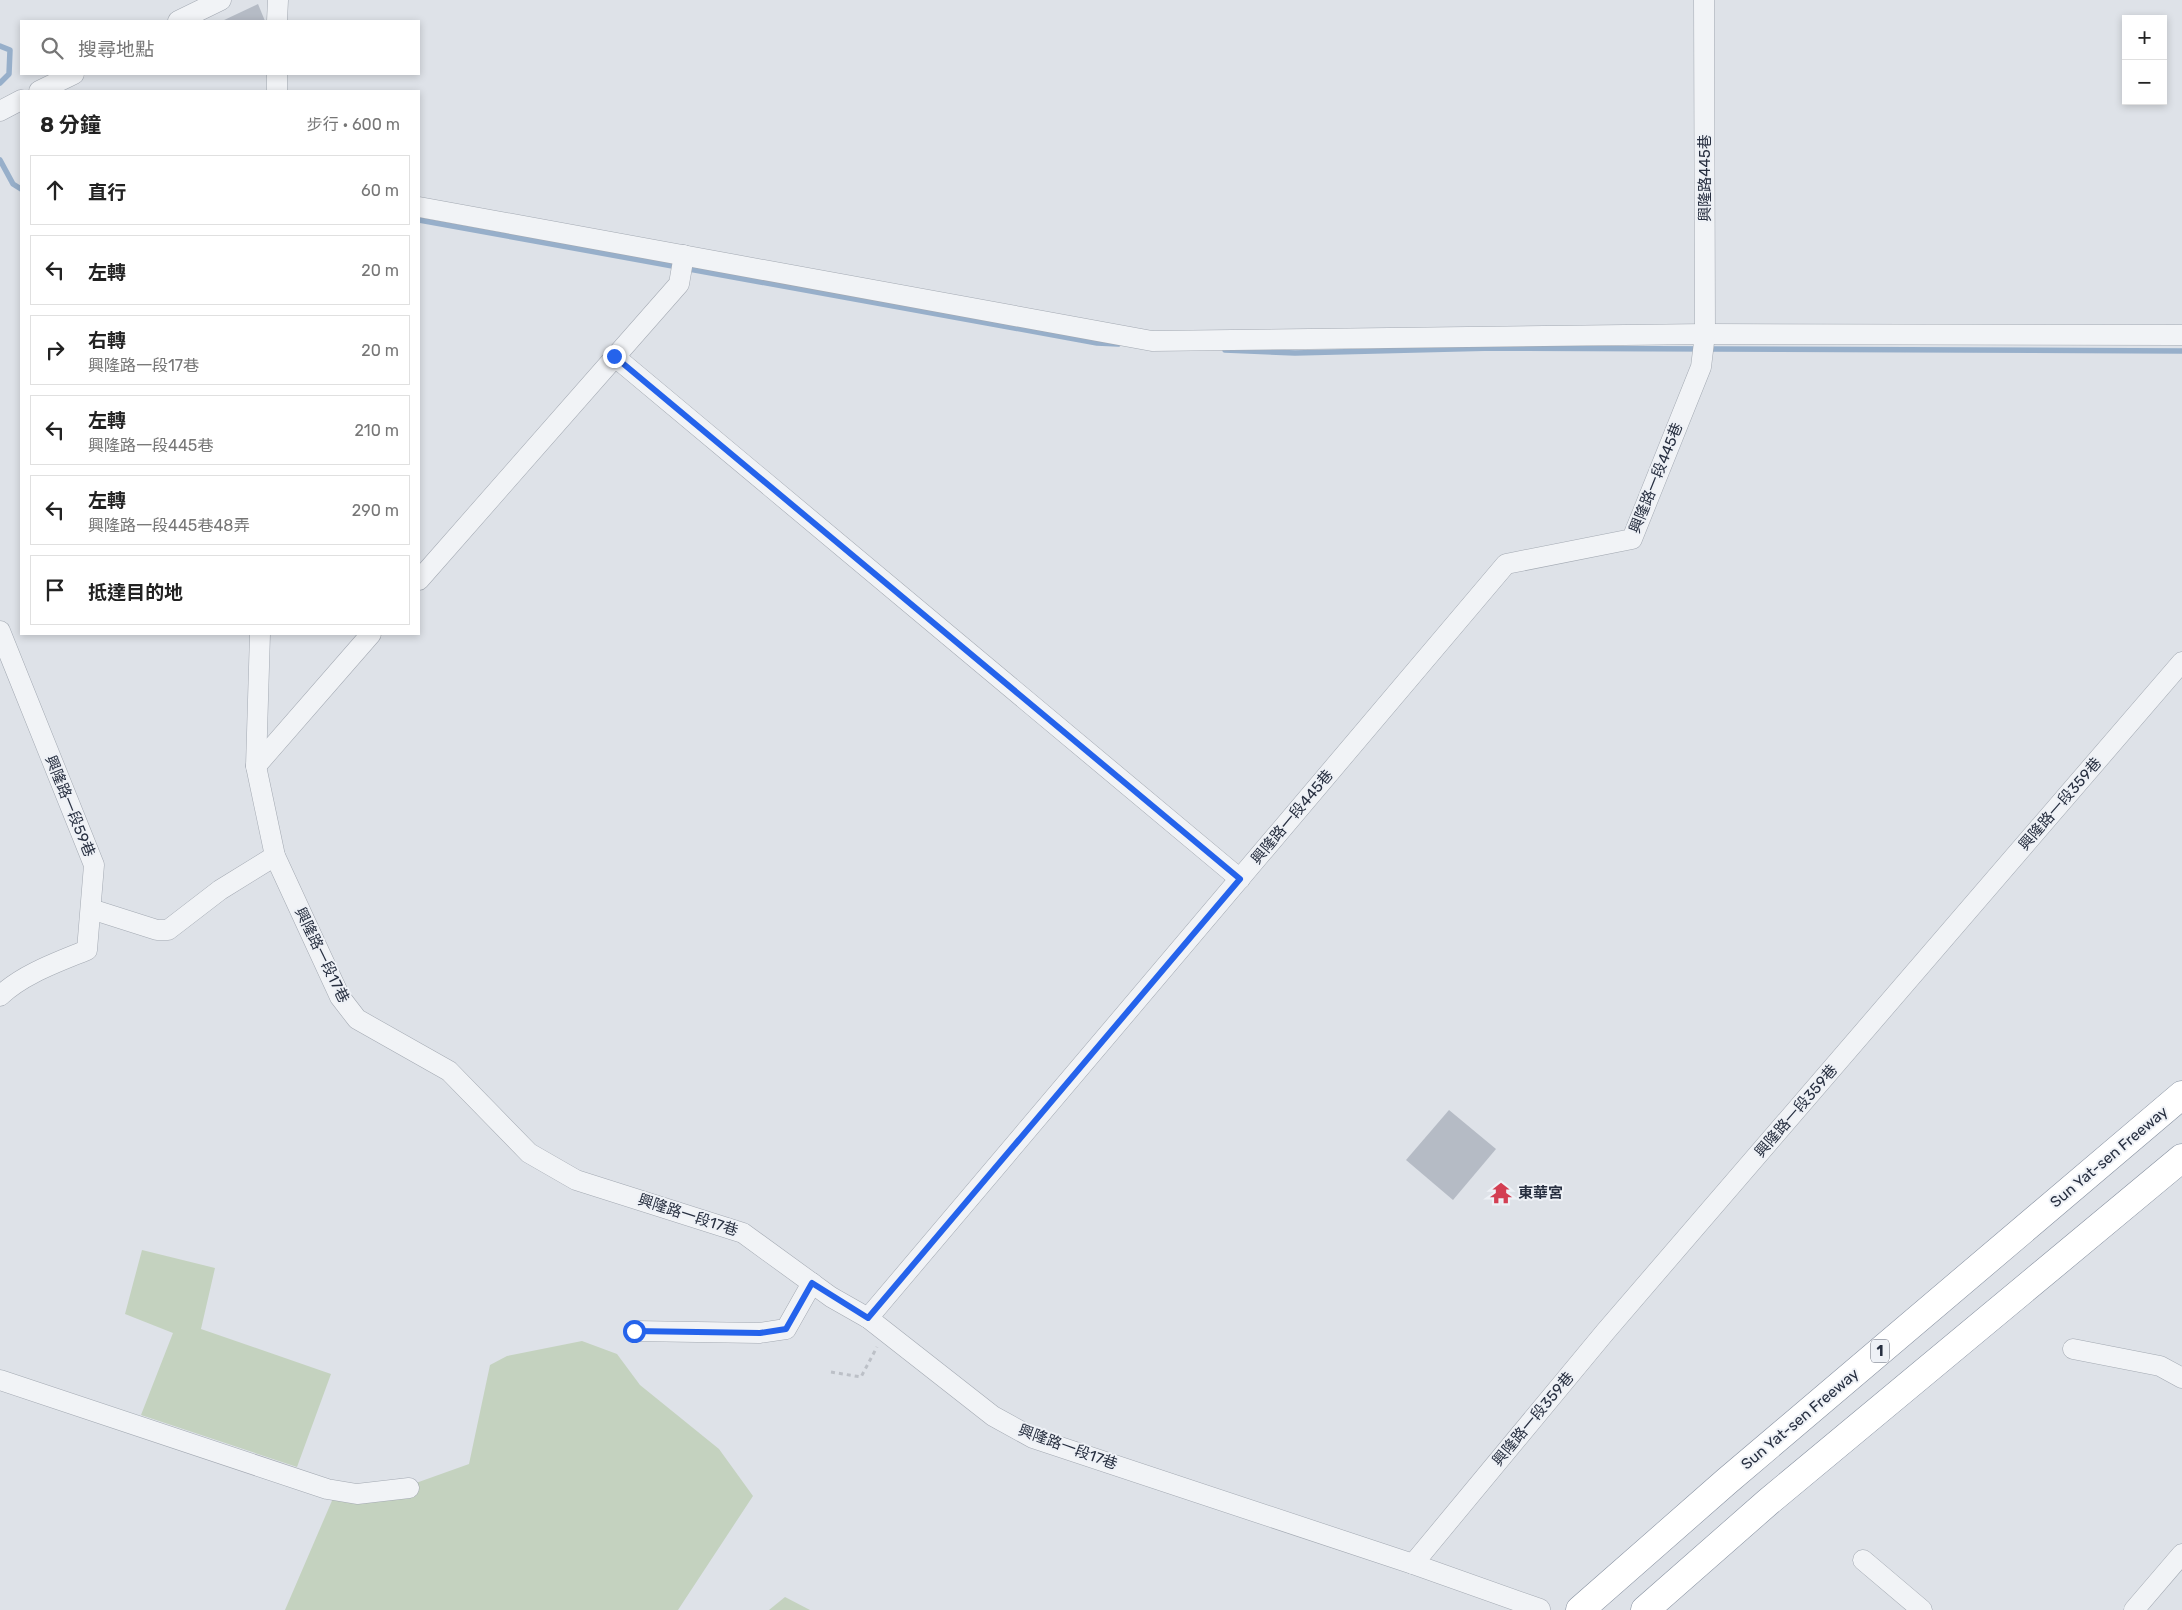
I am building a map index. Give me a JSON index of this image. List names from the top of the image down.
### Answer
{
  "streets": {
    "highway": ["Sun Yat-sen Freeway", "1"],
    "street": [
      "興隆路445巷",
      "興隆路一段445巷",
      "興隆路一段359巷",
      "興隆路一段59巷",
      "興隆路一段17巷"
    ]
  },
  "crossings": [
    ["興隆路445巷", "興隆路一段445巷"],
    ["興隆路一段445巷", "興隆路一段17巷"],
    ["興隆路一段359巷", "興隆路一段17巷"]
  ],
  "places": {
    "temple": ["東華宮"]
  },
  "page": {
    "map_buttons": ["+", "−"],
    "search": "搜尋地點",
    "heading": ["8 分鐘", "步行 · 600 m"],
    "list": [
      ["直行", "60 m"],
      ["左轉", "20 m"],
      ["右轉", "興隆路一段17巷", "20 m"],
      ["左轉", "興隆路一段445巷", "210 m"],
      ["左轉", "興隆路一段445巷48弄", "290 m"],
      "抵達目的地"
    ]
  }
}
